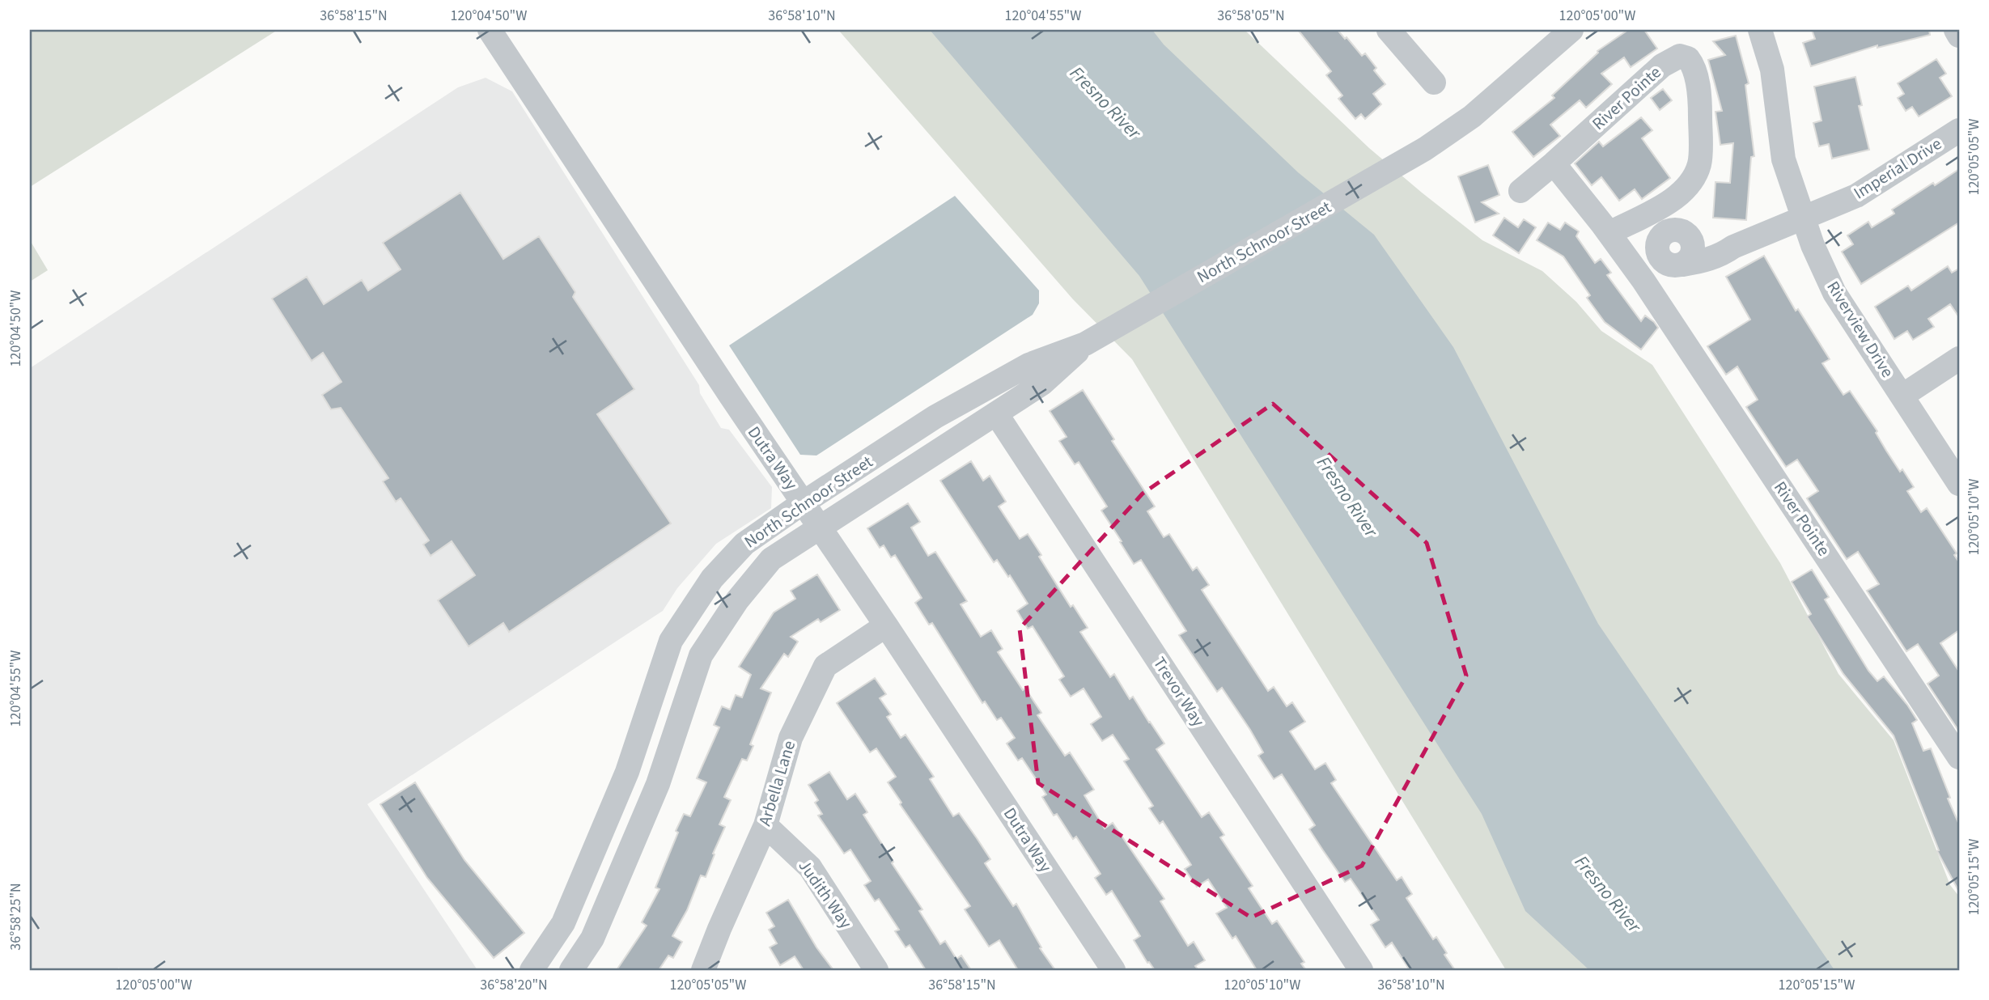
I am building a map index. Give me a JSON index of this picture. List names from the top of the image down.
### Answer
{
  "streets": {
    "street": [
      "River Pointe",
      "Imperial Drive",
      "North Schnoor Street",
      "Riverview Drive",
      "Dutra Way",
      "Trevor Way",
      "Arbella Lane",
      "Judith Way"
    ]
  },
  "crossings": [
    ["Imperial Drive", "Riverview Drive"],
    ["North Schnoor Street", "Dutra Way"],
    ["North Schnoor Street", "Trevor Way"],
    ["Dutra Way", "Arbella Lane"],
    ["Arbella Lane", "Judith Way"]
  ],
  "water": ["Fresno River"],
  "coordinates": [
    "36°58'15\"N",
    "120°04'50\"W",
    "36°58'10\"N",
    "120°04'55\"W",
    "36°58'05\"N",
    "120°05'00\"W",
    "120°05'05\"W",
    "120°05'10\"W",
    "120°05'15\"W",
    "36°58'25\"N",
    "36°58'20\"N"
  ]
}
